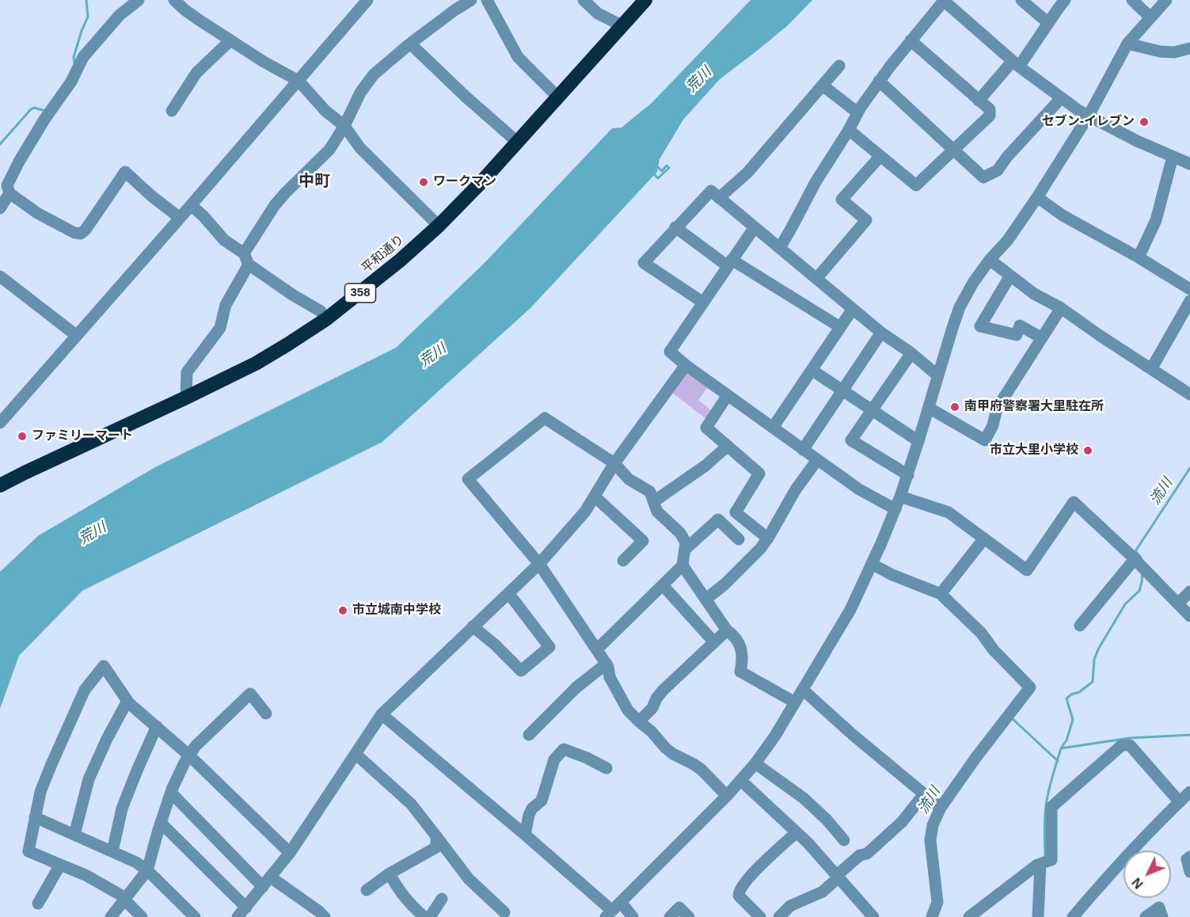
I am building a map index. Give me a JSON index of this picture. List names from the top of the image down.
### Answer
{
  "streets": {
    "highway": ["平和通り", "358"]
  },
  "districts": ["中町"],
  "water": ["荒川", "流川"],
  "places": [
    "セブン-イレブン",
    "ワークマン",
    "南甲府警察署大里駐在所",
    "ファミリーマート",
    "市立大里小学校",
    "市立城南中学校"
  ],
  "north": "bottom left"
}
